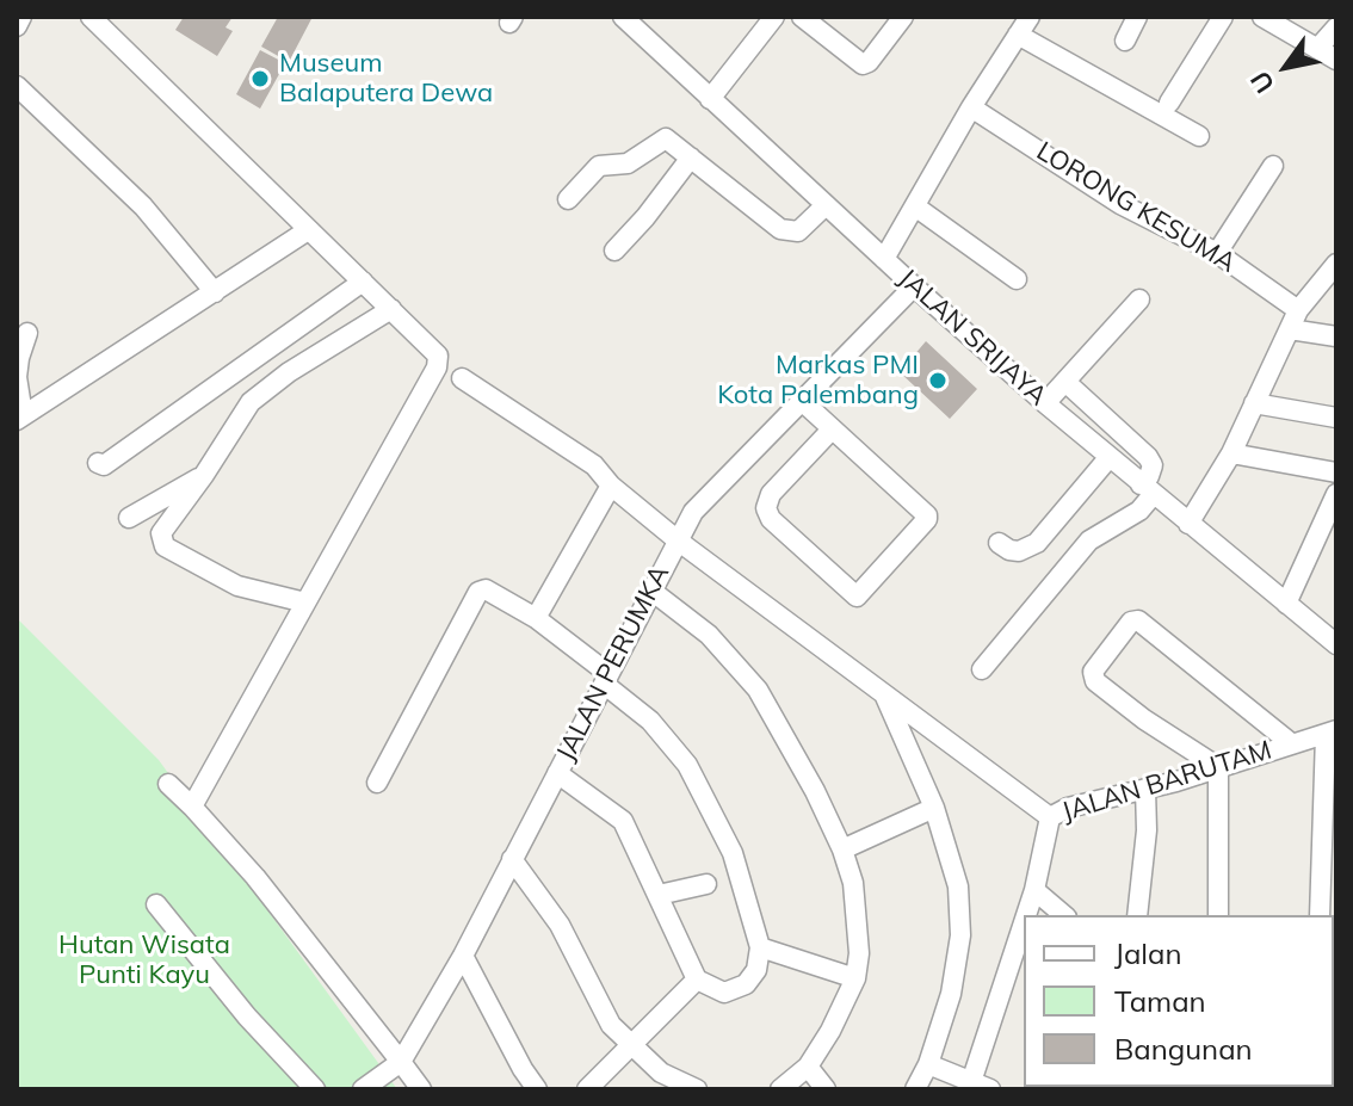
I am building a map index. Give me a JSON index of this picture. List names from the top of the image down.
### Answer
{
  "streets": {
    "street": [
      "LORONG KESUMA",
      "JALAN SRIJAYA",
      "JALAN PERUMKA",
      "JALAN BARUTAM"
    ]
  },
  "crossings": [
    ["JALAN SRIJAYA", "JALAN PERUMKA"]
  ],
  "parks": ["Hutan Wisata Punti Kayu"],
  "places": ["Museum Balaputera Dewa", "Markas PMI Kota Palembang"],
  "legend": ["Jalan", "Taman", "Bangunan"],
  "north": "bottom left"
}
